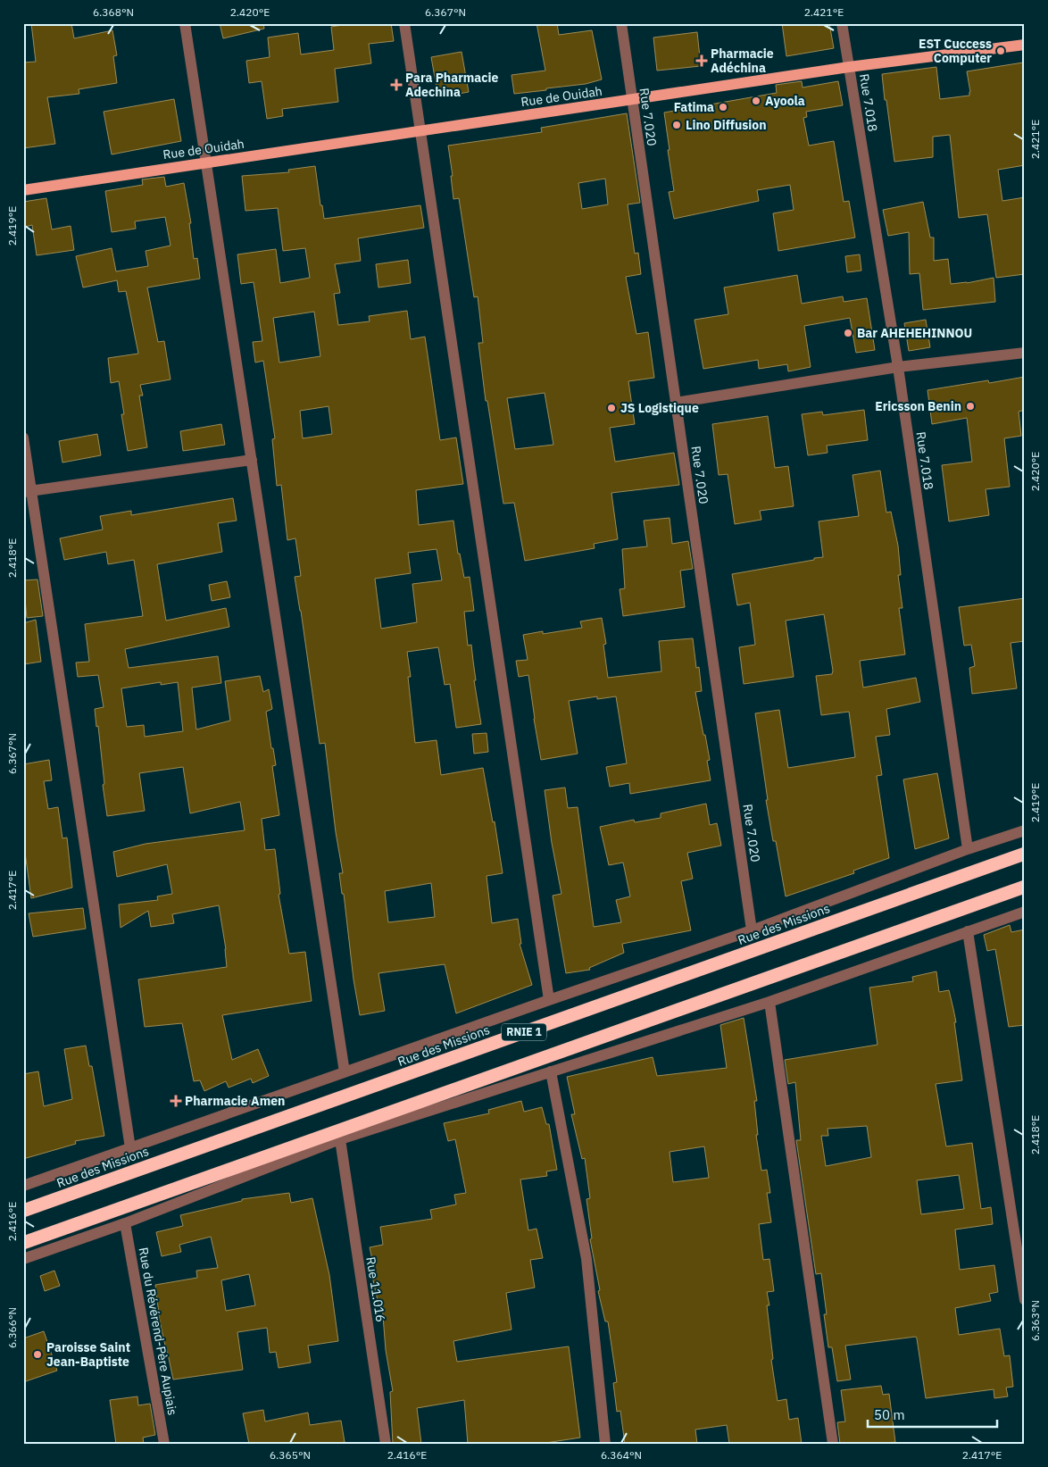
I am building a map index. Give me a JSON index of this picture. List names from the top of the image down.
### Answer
{
  "streets": {
    "highway": ["Rue des Missions", "RNIE 1"],
    "main road": ["Rue de Ouidah"],
    "street": [
      "Rue 7.018",
      "Rue 7.020",
      "Rue 11.016",
      "Rue du Révérend-Père Aupiais"
    ]
  },
  "crossings": [
    ["Rue de Ouidah", "Rue 7.018"],
    ["Rue de Ouidah", "Rue 7.020"]
  ],
  "places": {
    "other": [
      "EST Cuccess Computer",
      "Ayoola",
      "Fatima",
      "Lino Diffusion",
      "Bar AHEHEHINNOU",
      "Ericsson Benin",
      "JS Logistique",
      "Paroisse Saint Jean-Baptiste"
    ],
    "health": ["Pharmacie Adéchina", "Para Pharmacie Adechina", "Pharmacie Amen"]
  },
  "scale_bar": "50 m",
  "coordinates": [
    "6.368°N",
    "2.420°E",
    "6.367°N",
    "2.421°E",
    "2.419°E",
    "2.418°E",
    "2.417°E",
    "2.416°E",
    "6.363°N",
    "6.366°N",
    "6.365°N",
    "6.364°N"
  ]
}
